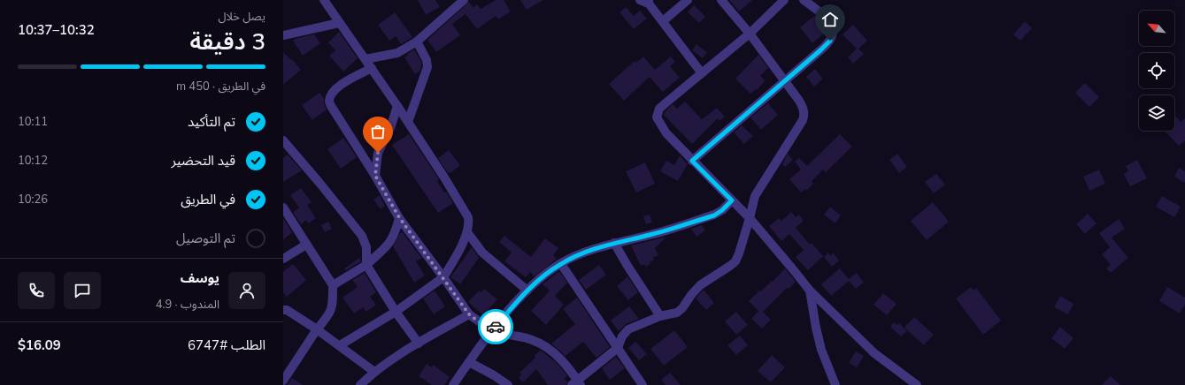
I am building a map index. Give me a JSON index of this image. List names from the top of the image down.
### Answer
{
  "north": "top left",
  "page": {
    "heading": ["3 دقيقة", "يصل خلال", "10:32–10:37"],
    "panel": [
      "يوسف",
      "المندوب · 4.9",
      "الطلب #6747",
      "$16.09"
    ],
    "bar": "في الطريق · 450 m",
    "list": [
      ["تم التأكيد", "10:11"],
      ["قيد التحضير", "10:12"],
      ["في الطريق", "10:26"],
      "تم التوصيل"
    ]
  }
}
